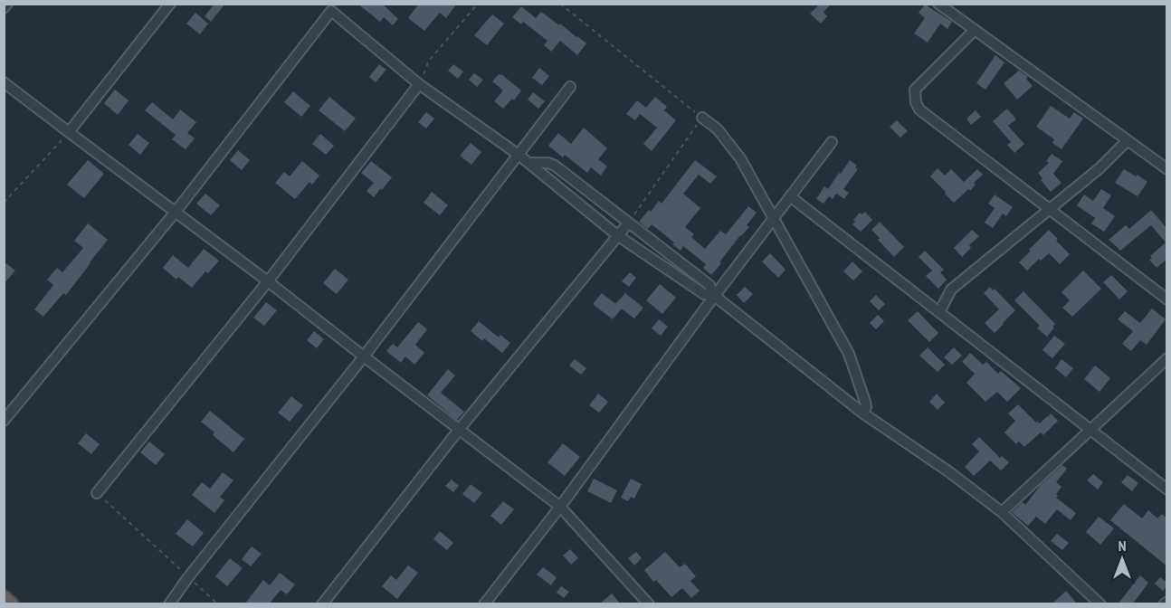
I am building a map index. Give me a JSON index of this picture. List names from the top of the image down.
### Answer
{
  "north": "top"
}
